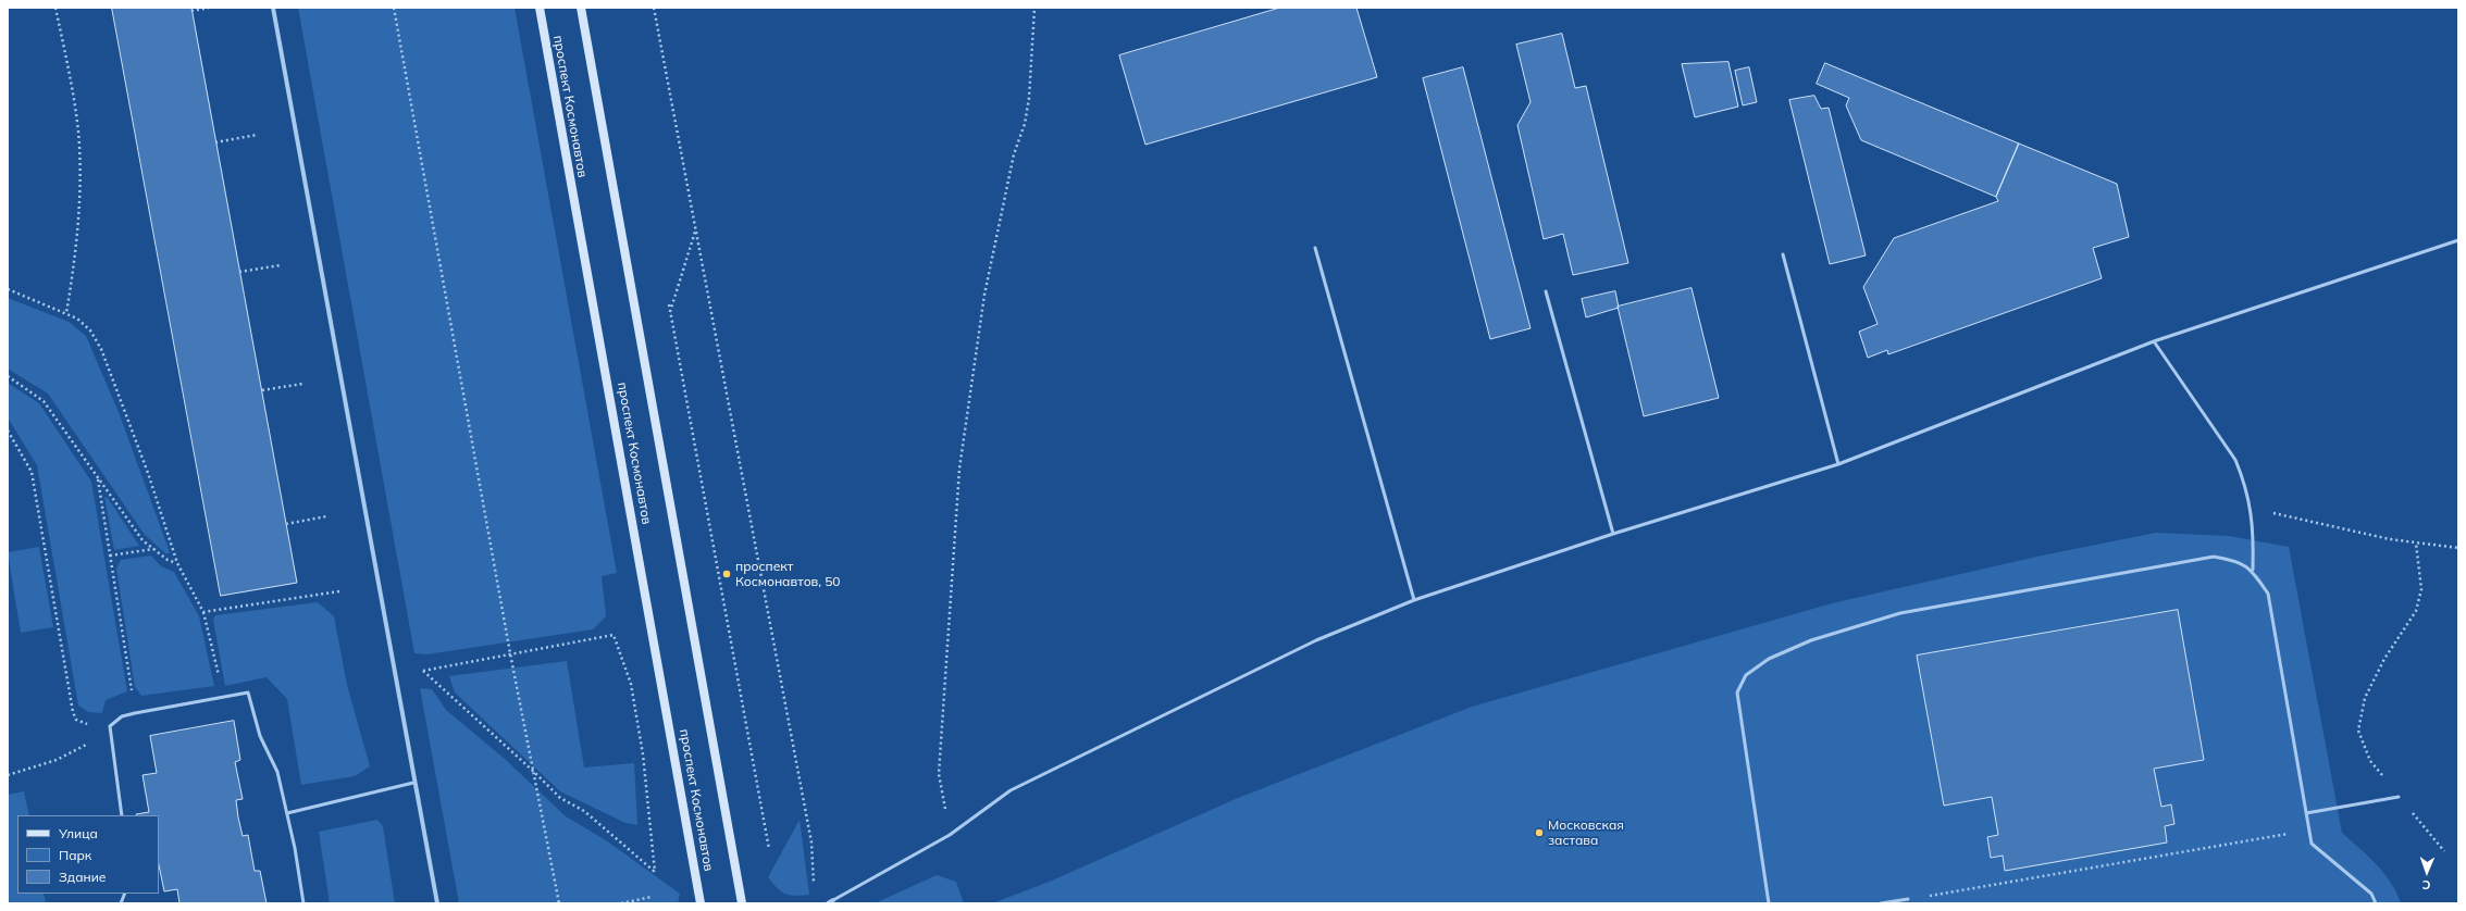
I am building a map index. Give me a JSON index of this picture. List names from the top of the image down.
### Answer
{
  "streets": {
    "street": ["проспект Космонавтов"]
  },
  "places": ["проспект Космонавтов, 50", "Московская застава"],
  "legend": ["Улица", "Парк", "Здание"],
  "north": "bottom"
}
